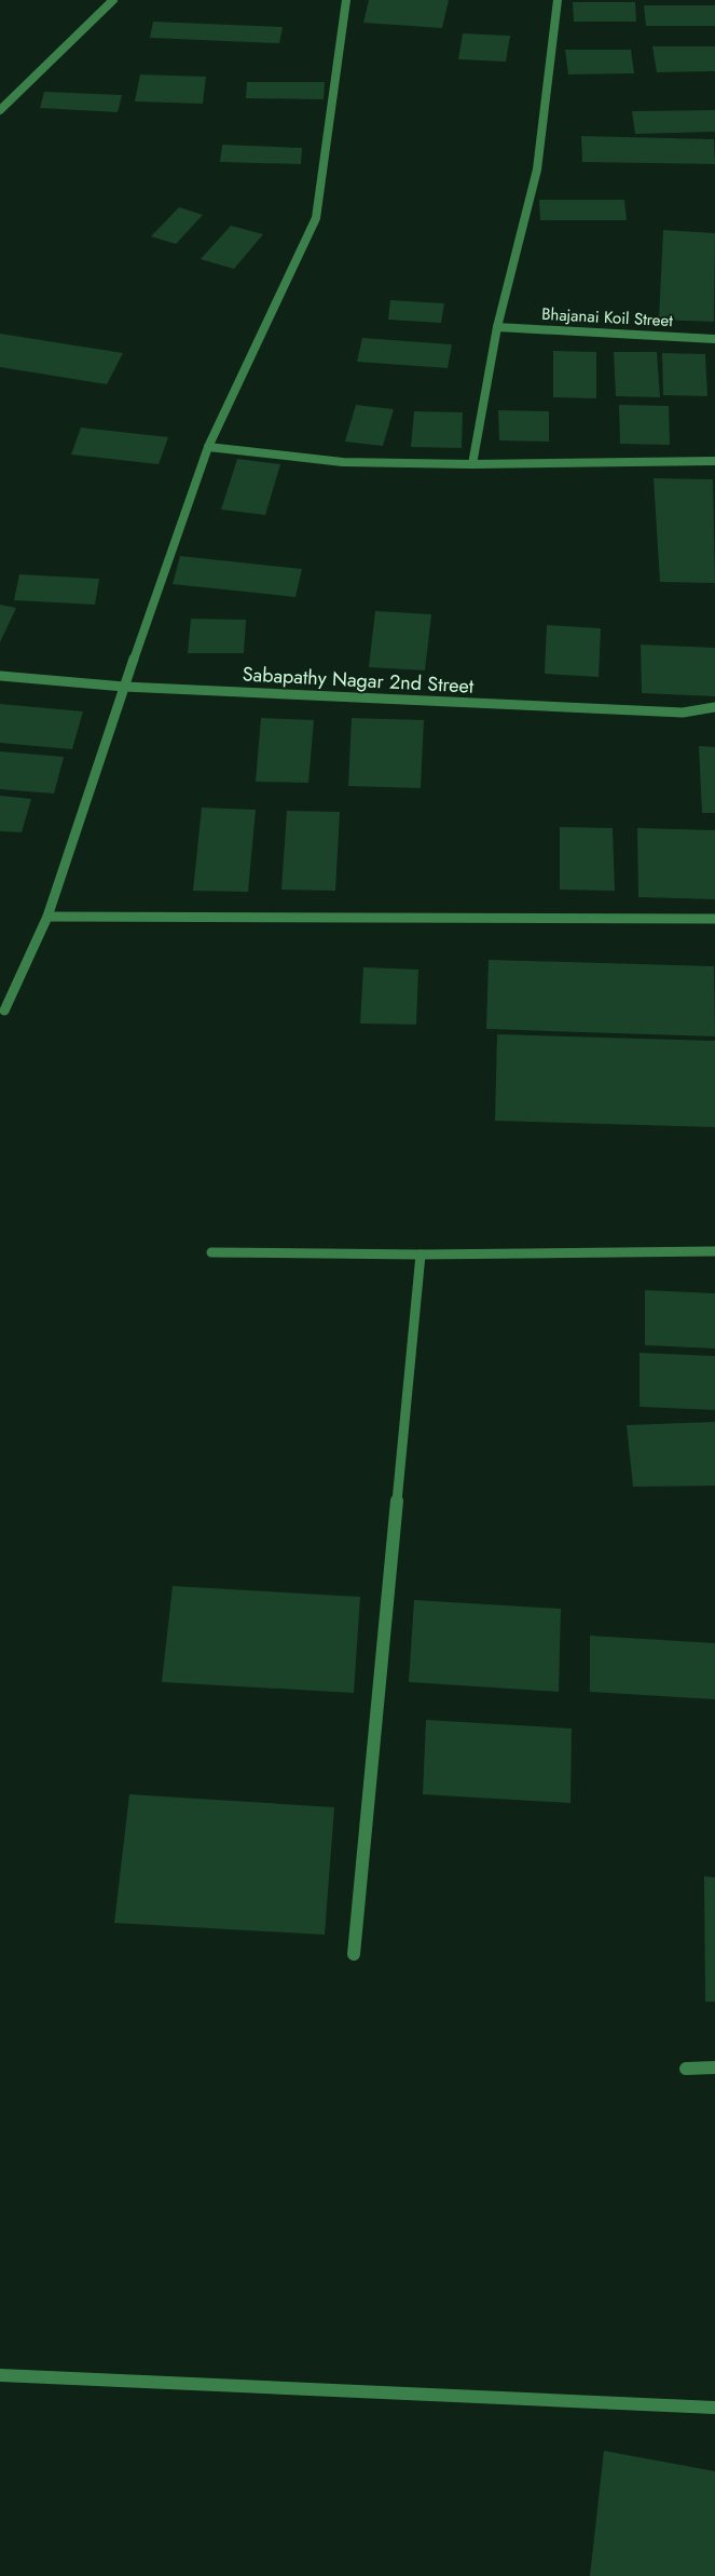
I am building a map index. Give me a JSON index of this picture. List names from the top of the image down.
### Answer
{
  "streets": {
    "street": ["Bhajanai Koil Street", "Sabapathy Nagar 2nd Street"]
  }
}
